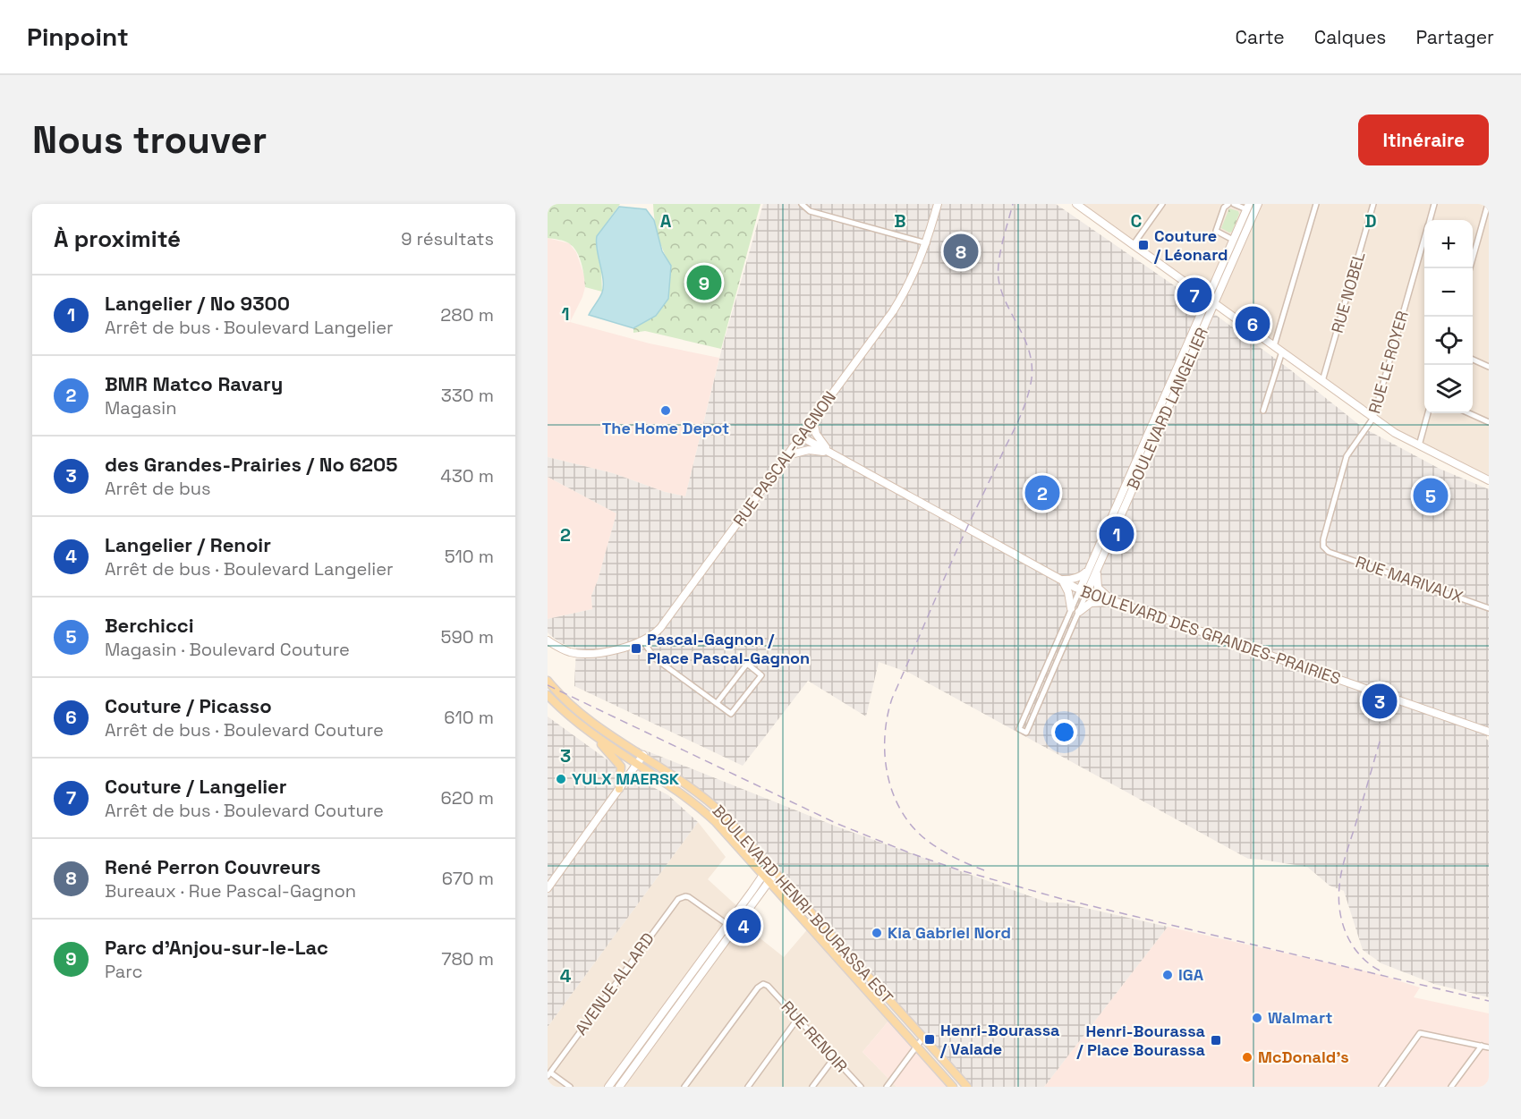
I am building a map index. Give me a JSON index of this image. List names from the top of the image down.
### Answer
{
  "streets": {
    "main road": [
      "BOULEVARD LANGELIER",
      "RUE PASCAL-GAGNON",
      "BOULEVARD DES GRANDES-PRAIRIES",
      "BOULEVARD HENRI-BOURASSA EST"
    ],
    "street": [
      "RUE NOBEL",
      "RUE LE ROYER",
      "RUE MARIVAUX",
      "AVENUE ALLARD",
      "RUE RENOIR"
    ]
  },
  "crossings": [
    ["RUE LE ROYER", "RUE MARIVAUX"],
    ["BOULEVARD LANGELIER", "BOULEVARD DES GRANDES-PRAIRIES"],
    ["RUE PASCAL-GAGNON", "BOULEVARD DES GRANDES-PRAIRIES"]
  ],
  "places": {
    "transit": [
      "Couture / Léonard",
      "Pascal-Gagnon / Place Pascal-Gagnon",
      "Henri-Bourassa / Valade",
      "Henri-Bourassa / Place Bourassa"
    ],
    "other": [
      "The Home Depot",
      "YULX MAERSK",
      "Kia Gabriel Nord",
      "IGA",
      "Walmart",
      "McDonald's"
    ]
  },
  "page": {
    "header": "Pinpoint",
    "nav": ["Carte", "Calques", "Partager"],
    "buttons": "Itinéraire",
    "title": "Nous trouver",
    "heading": ["À proximité", "9 résultats"],
    "map_buttons": ["+", "−"],
    "pins": [
      "8",
      "9",
      "7",
      "6",
      "2",
      "5",
      "1",
      "3",
      "4"
    ],
    "list": [
      {
        "mark": "1",
        "name": "Langelier / No 9300",
        "note": "Arrêt de bus · Boulevard Langelier",
        "value": "280 m"
      },
      {
        "mark": "2",
        "name": "BMR Matco Ravary",
        "note": "Magasin",
        "value": "330 m"
      },
      {
        "mark": "3",
        "name": "des Grandes-Prairies / No 6205",
        "note": "Arrêt de bus",
        "value": "430 m"
      },
      {
        "mark": "4",
        "name": "Langelier / Renoir",
        "note": "Arrêt de bus · Boulevard Langelier",
        "value": "510 m"
      },
      {
        "mark": "5",
        "name": "Berchicci",
        "note": "Magasin · Boulevard Couture",
        "value": "590 m"
      },
      {
        "mark": "6",
        "name": "Couture / Picasso",
        "note": "Arrêt de bus · Boulevard Couture",
        "value": "610 m"
      },
      {
        "mark": "7",
        "name": "Couture / Langelier",
        "note": "Arrêt de bus · Boulevard Couture",
        "value": "620 m"
      },
      {
        "mark": "8",
        "name": "René Perron Couvreurs",
        "note": "Bureaux · Rue Pascal-Gagnon",
        "value": "670 m"
      },
      {
        "mark": "9",
        "name": "Parc d'Anjou-sur-le-Lac",
        "note": "Parc",
        "value": "780 m"
      }
    ]
  },
  "grid": {
    "columns": [
      "A",
      "B",
      "C",
      "D"
    ],
    "rows": [
      "1",
      "2",
      "3",
      "4"
    ]
  }
}
